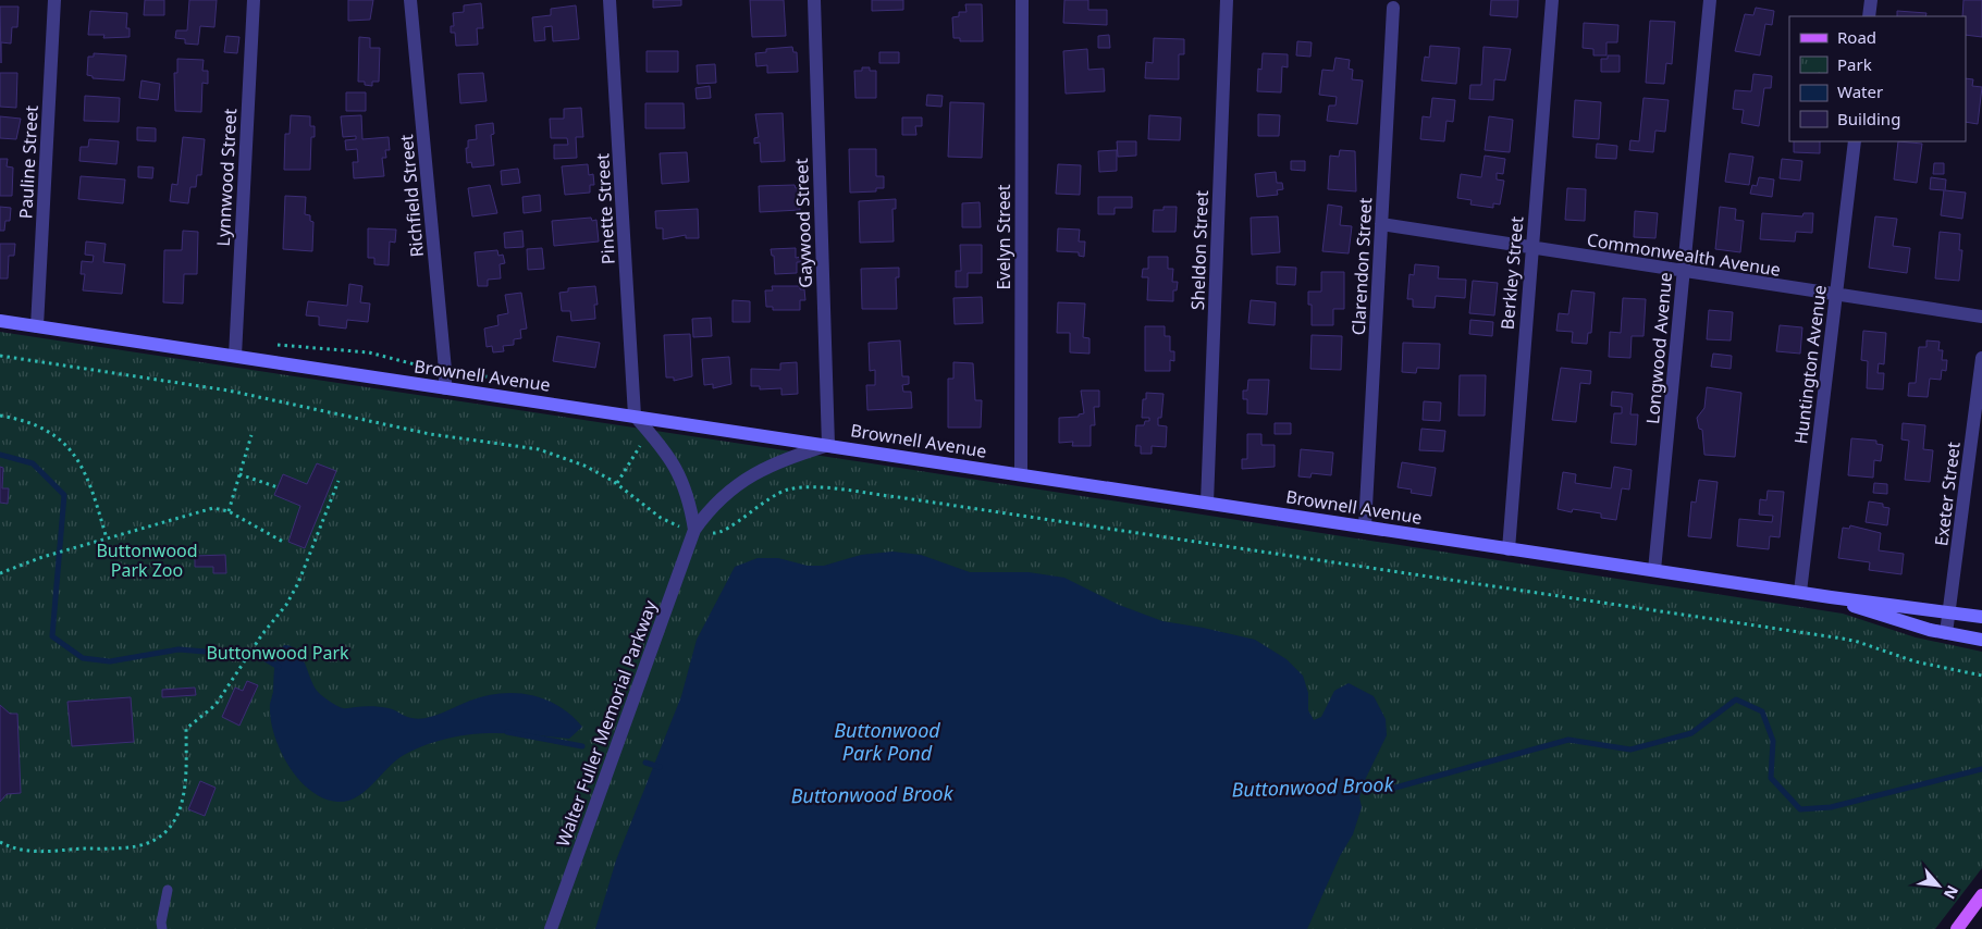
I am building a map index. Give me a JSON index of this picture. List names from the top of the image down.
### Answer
{
  "streets": {
    "main road": ["Brownell Avenue"],
    "street": [
      "Pauline Street",
      "Lynnwood Street",
      "Richfield Street",
      "Pinette Street",
      "Gaywood Street",
      "Evelyn Street",
      "Sheldon Street",
      "Commonwealth Avenue",
      "Clarendon Street",
      "Berkley Street",
      "Longwood Avenue",
      "Huntington Avenue",
      "Exeter Street",
      "Walter Fuller Memorial Parkway"
    ]
  },
  "crossings": [
    ["Pauline Street", "Brownell Avenue"],
    ["Lynnwood Street", "Brownell Avenue"],
    ["Richfield Street", "Brownell Avenue"],
    ["Pinette Street", "Brownell Avenue"],
    ["Gaywood Street", "Brownell Avenue"],
    ["Gaywood Street", "Walter Fuller Memorial Parkway"],
    ["Evelyn Street", "Brownell Avenue"],
    ["Sheldon Street", "Brownell Avenue"],
    ["Commonwealth Avenue", "Clarendon Street"],
    ["Commonwealth Avenue", "Berkley Street"],
    ["Commonwealth Avenue", "Longwood Avenue"],
    ["Commonwealth Avenue", "Huntington Avenue"],
    ["Clarendon Street", "Brownell Avenue"],
    ["Berkley Street", "Brownell Avenue"],
    ["Longwood Avenue", "Brownell Avenue"],
    ["Huntington Avenue", "Brownell Avenue"],
    ["Brownell Avenue", "Exeter Street"],
    ["Brownell Avenue", "Walter Fuller Memorial Parkway"]
  ],
  "water": ["Buttonwood Park Pond", "Buttonwood Brook"],
  "parks": ["Buttonwood Park Zoo", "Buttonwood Park"],
  "legend": [
    "Road",
    "Park",
    "Water",
    "Building"
  ],
  "north": "bottom right"
}
